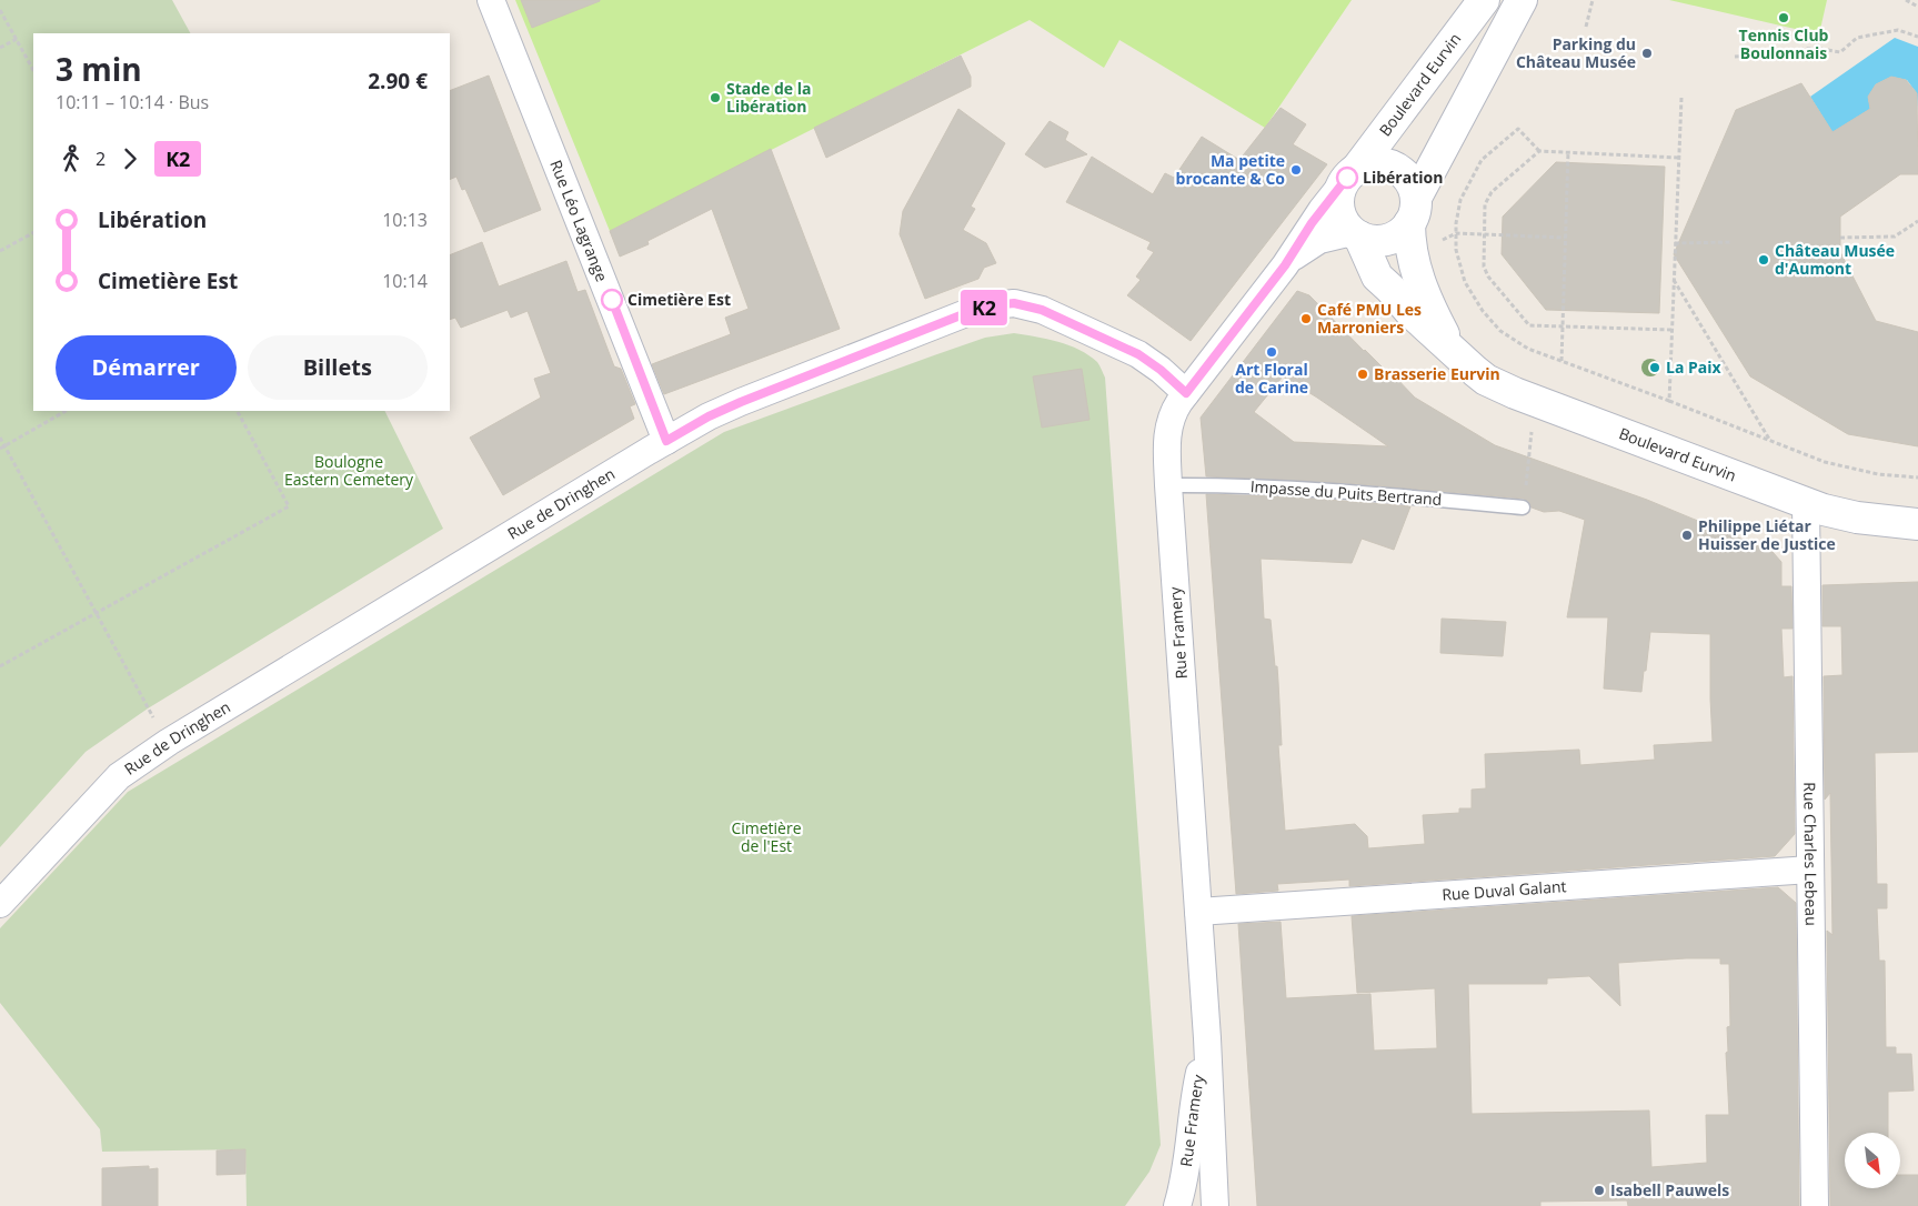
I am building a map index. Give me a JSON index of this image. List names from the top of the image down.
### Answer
{
  "streets": {
    "main road": ["Boulevard Eurvin"],
    "street": [
      "Rue Léo Lagrange",
      "Rue de Dringhen",
      "Rue Framery",
      "Rue Charles Lebeau",
      "Rue Duval Galant"
    ],
    "lane": ["Impasse du Puits Bertrand"]
  },
  "crossings": [
    ["Boulevard Eurvin", "Rue Framery"],
    ["Boulevard Eurvin", "Rue Charles Lebeau"],
    ["Rue Léo Lagrange", "Rue de Dringhen"],
    ["Impasse du Puits Bertrand", "Rue Framery"],
    ["Rue de Dringhen", "Rue Framery"],
    ["Rue Framery", "Rue Duval Galant"],
    ["Rue Charles Lebeau", "Rue Duval Galant"]
  ],
  "parks": ["Boulogne Eastern Cemetery", "Cimetière de l'Est"],
  "places": [
    "Tennis Club Boulonnais",
    "Parking du Château Musée",
    "Stade de la Libération",
    "Ma petite brocante & Co",
    "Libération",
    "Château Musée d'Aumont",
    "Cimetière Est",
    "Café PMU Les Marroniers",
    "Art Floral de Carine",
    "La Paix",
    "Brasserie Eurvin",
    "Philippe Liétar Huisser de Justice",
    "Isabell Pauwels"
  ],
  "lines": ["bus line K2"],
  "north": "bottom right",
  "page": {
    "on_map": "K2",
    "heading": ["3 min", "10:11 – 10:14 · Bus", "2.90 €"],
    "legs": ["2", "K2"],
    "list": [
      {
        "name": "Libération",
        "value": "10:13"
      },
      {
        "name": "Cimetière Est",
        "value": "10:14"
      }
    ],
    "buttons": ["Démarrer", "Billets"]
  }
}
